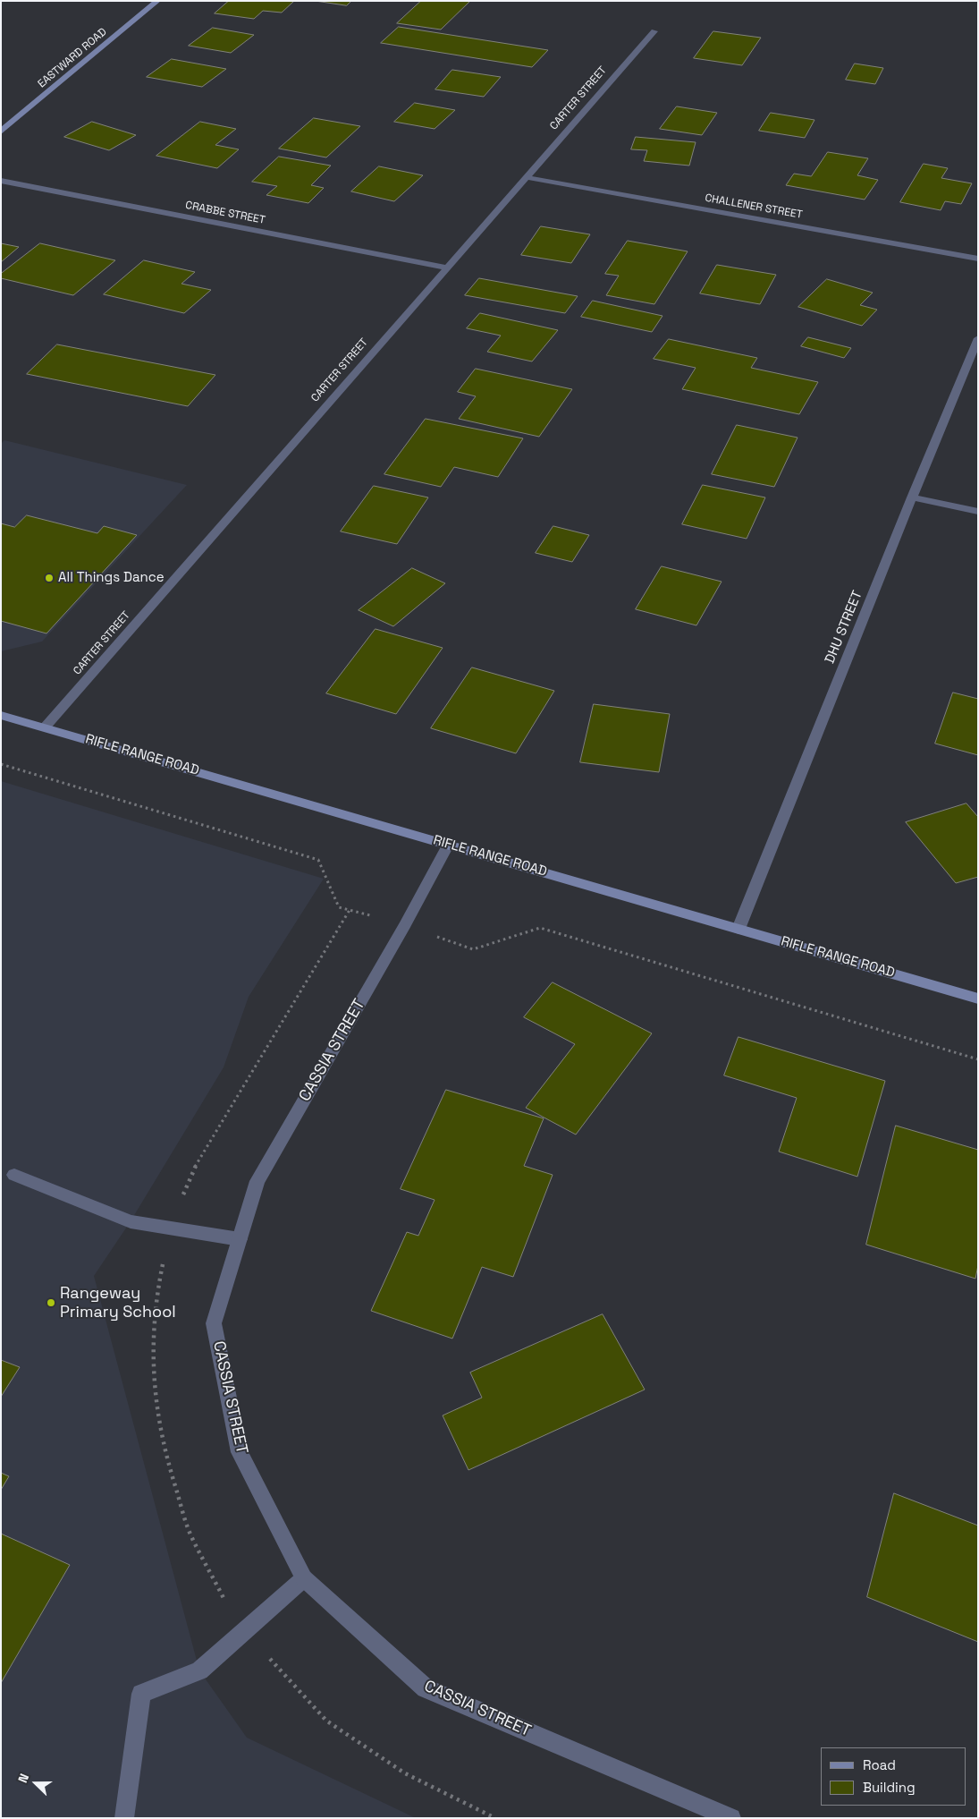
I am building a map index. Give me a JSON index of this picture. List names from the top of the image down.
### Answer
{
  "streets": {
    "street": [
      "EASTWARD ROAD",
      "CARTER STREET",
      "CHALLENER STREET",
      "CRABBE STREET",
      "DHU STREET",
      "RIFLE RANGE ROAD",
      "CASSIA STREET"
    ]
  },
  "crossings": [
    ["CARTER STREET", "CHALLENER STREET"],
    ["CARTER STREET", "CRABBE STREET"],
    ["CARTER STREET", "RIFLE RANGE ROAD"],
    ["DHU STREET", "RIFLE RANGE ROAD"],
    ["RIFLE RANGE ROAD", "CASSIA STREET"]
  ],
  "places": ["All Things Dance", "Rangeway Primary School"],
  "legend": ["Road", "Building"],
  "north": "left"
}
